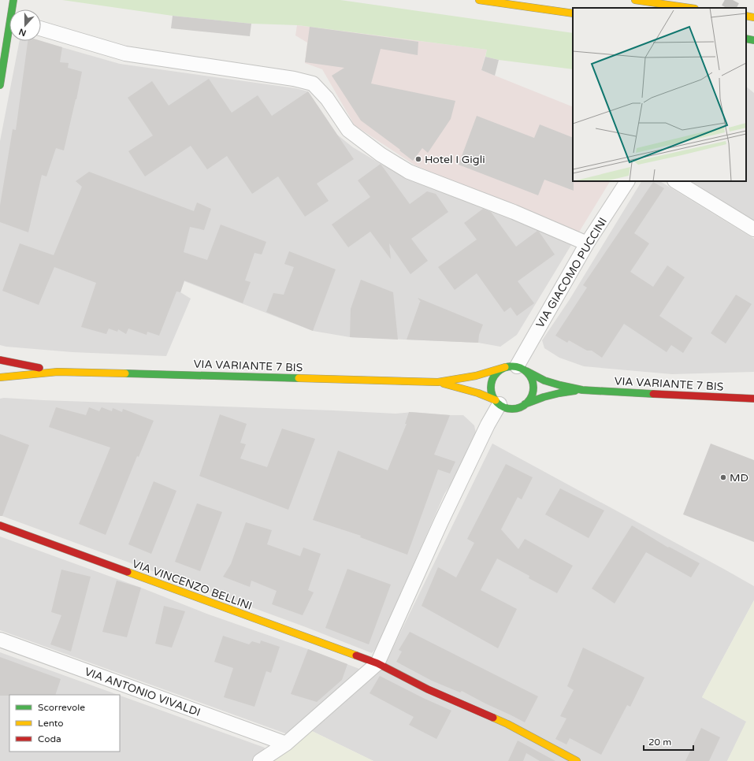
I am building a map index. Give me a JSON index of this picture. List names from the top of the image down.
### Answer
{
  "streets": {
    "main road": ["VIA VARIANTE 7 BIS", "VIA VINCENZO BELLINI"],
    "street": ["VIA GIACOMO PUCCINI", "VIA ANTONIO VIVALDI"]
  },
  "crossings": [
    ["VIA GIACOMO PUCCINI", "VIA VARIANTE 7 BIS"]
  ],
  "places": ["Hotel I Gigli", "MD"],
  "legend": ["Scorrevole", "Lento", "Coda"],
  "scale_bar": "20 m",
  "north": "bottom"
}
